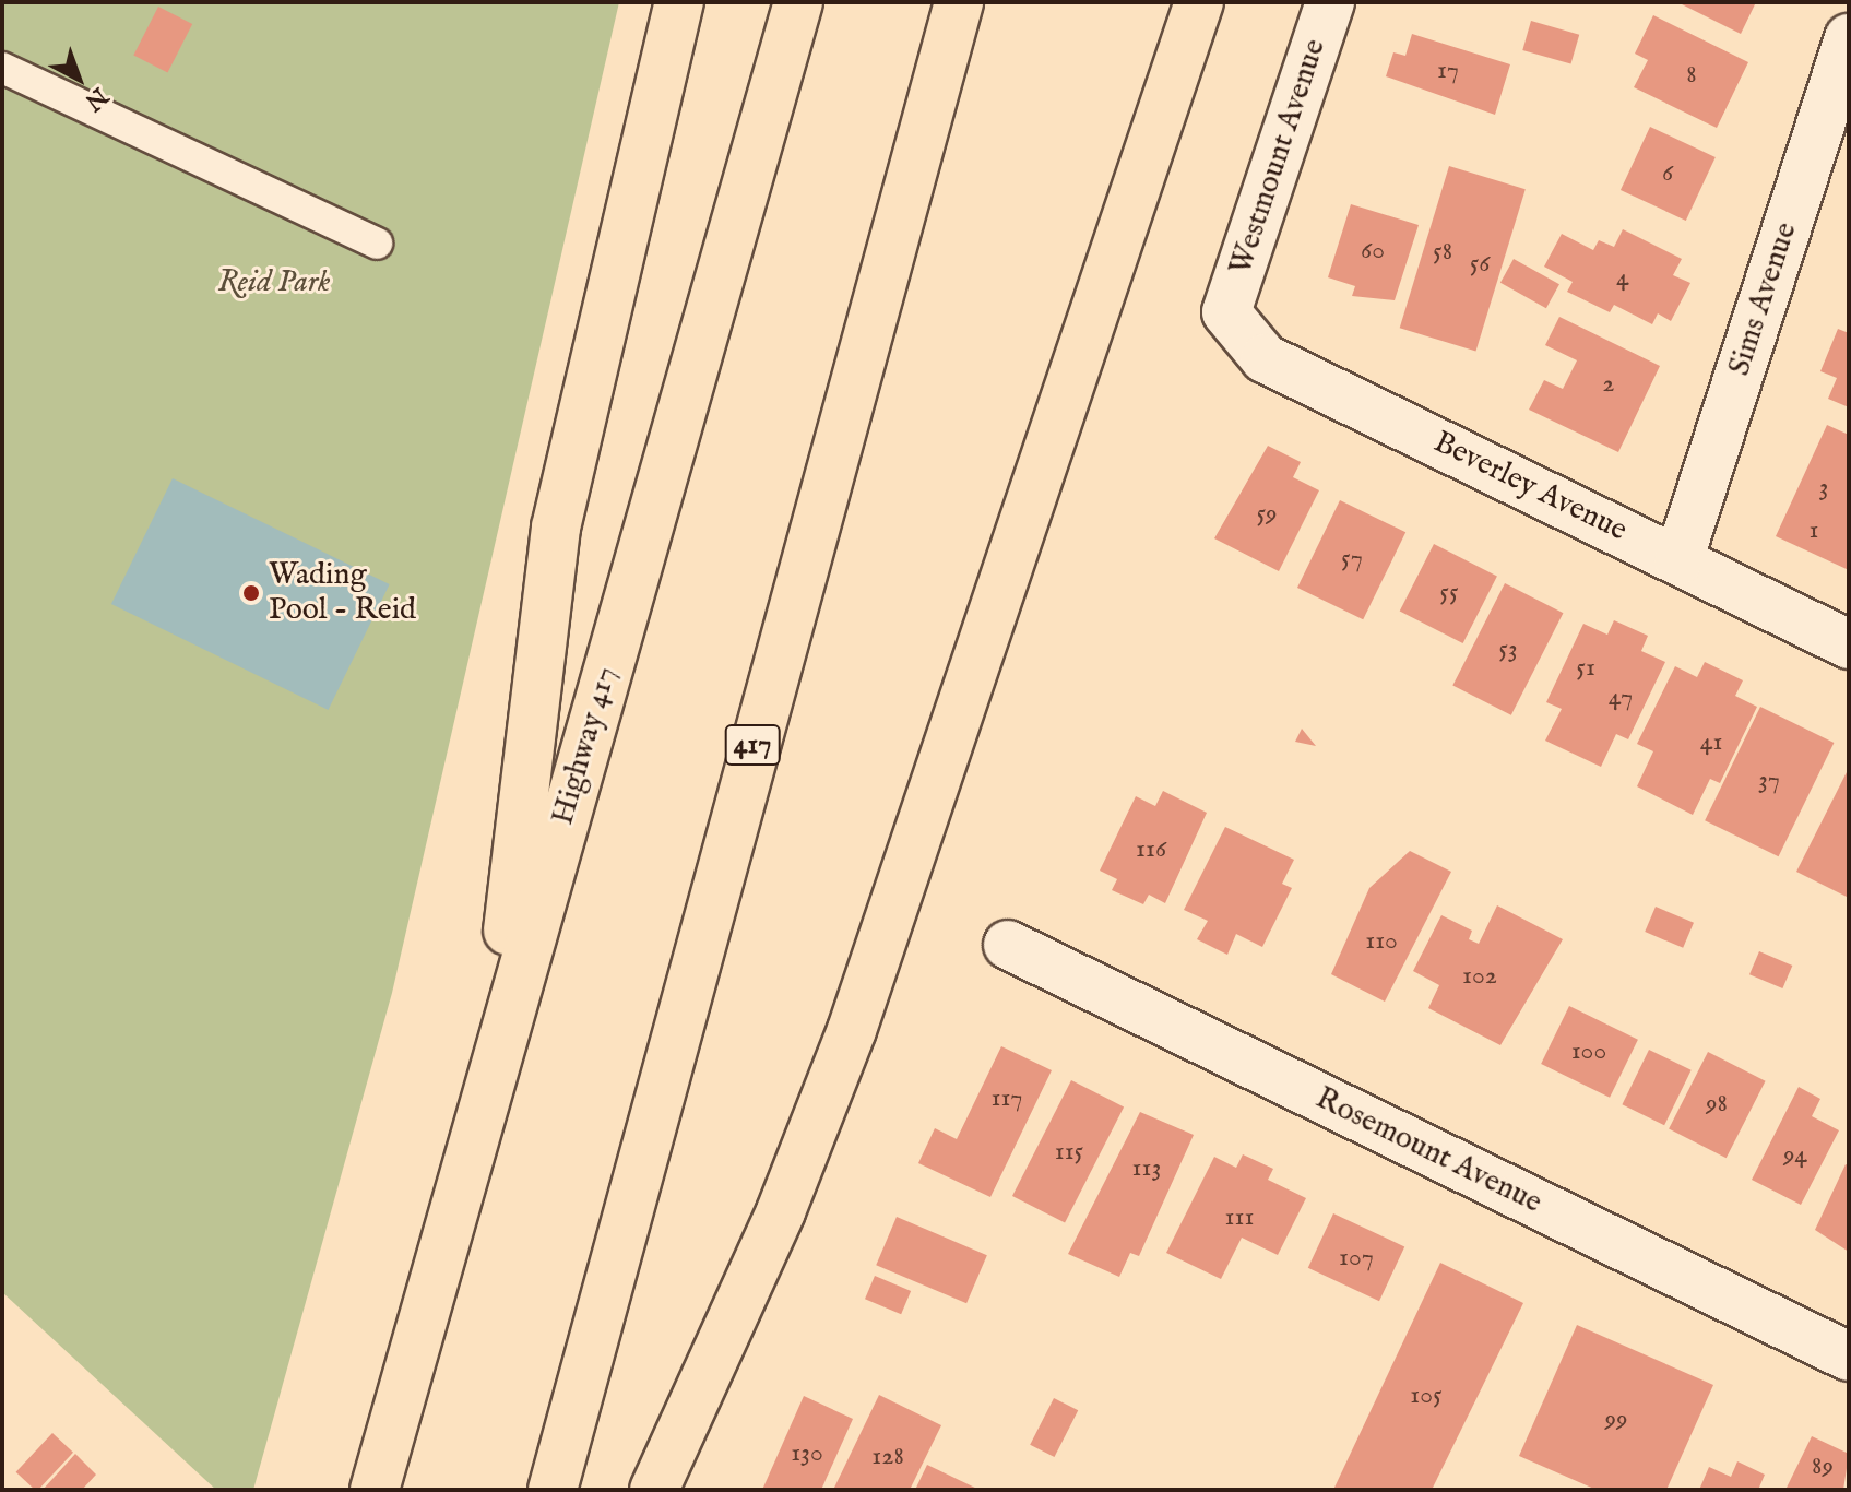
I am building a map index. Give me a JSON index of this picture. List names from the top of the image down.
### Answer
{
  "streets": {
    "highway": ["417", "Highway 417"],
    "street": [
      "Westmount Avenue",
      "Sims Avenue",
      "Beverley Avenue",
      "Rosemount Avenue"
    ]
  },
  "crossings": [
    ["Westmount Avenue", "Beverley Avenue"],
    ["Sims Avenue", "Beverley Avenue"]
  ],
  "parks": ["Reid Park"],
  "places": ["Wading Pool - Reid"],
  "house_numbers": [
    "17",
    "8",
    "6",
    "60",
    "58",
    "56",
    "4",
    "2",
    "3",
    "59",
    "1",
    "57",
    "55",
    "53",
    "51",
    "47",
    "41",
    "37",
    "116",
    "110",
    "102",
    "100",
    "117",
    "98",
    "115",
    "94",
    "113",
    "111",
    "107",
    "105",
    "99",
    "130",
    "128",
    "89"
  ],
  "north": "bottom right"
}
